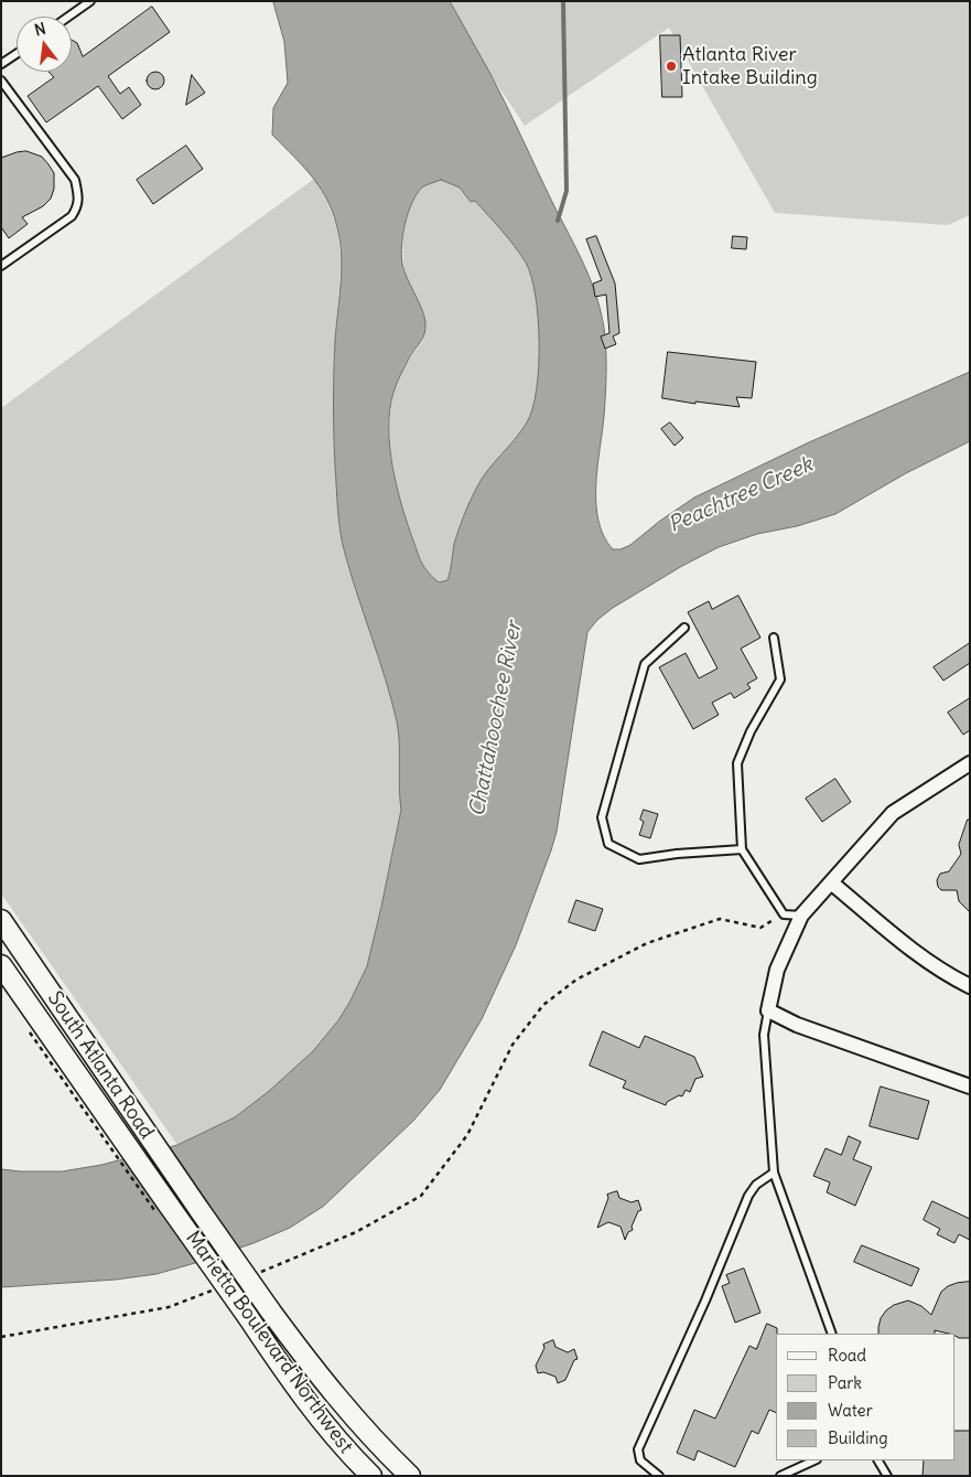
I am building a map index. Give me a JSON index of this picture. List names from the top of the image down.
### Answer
{
  "streets": {
    "main road": ["South Atlanta Road", "Marietta Boulevard Northwest"]
  },
  "crossings": [
    ["South Atlanta Road", "Marietta Boulevard Northwest"]
  ],
  "water": ["Peachtree Creek", "Chattahoochee River"],
  "places": ["Atlanta River Intake Building"],
  "legend": [
    "Road",
    "Park",
    "Water",
    "Building"
  ],
  "north": "top"
}
